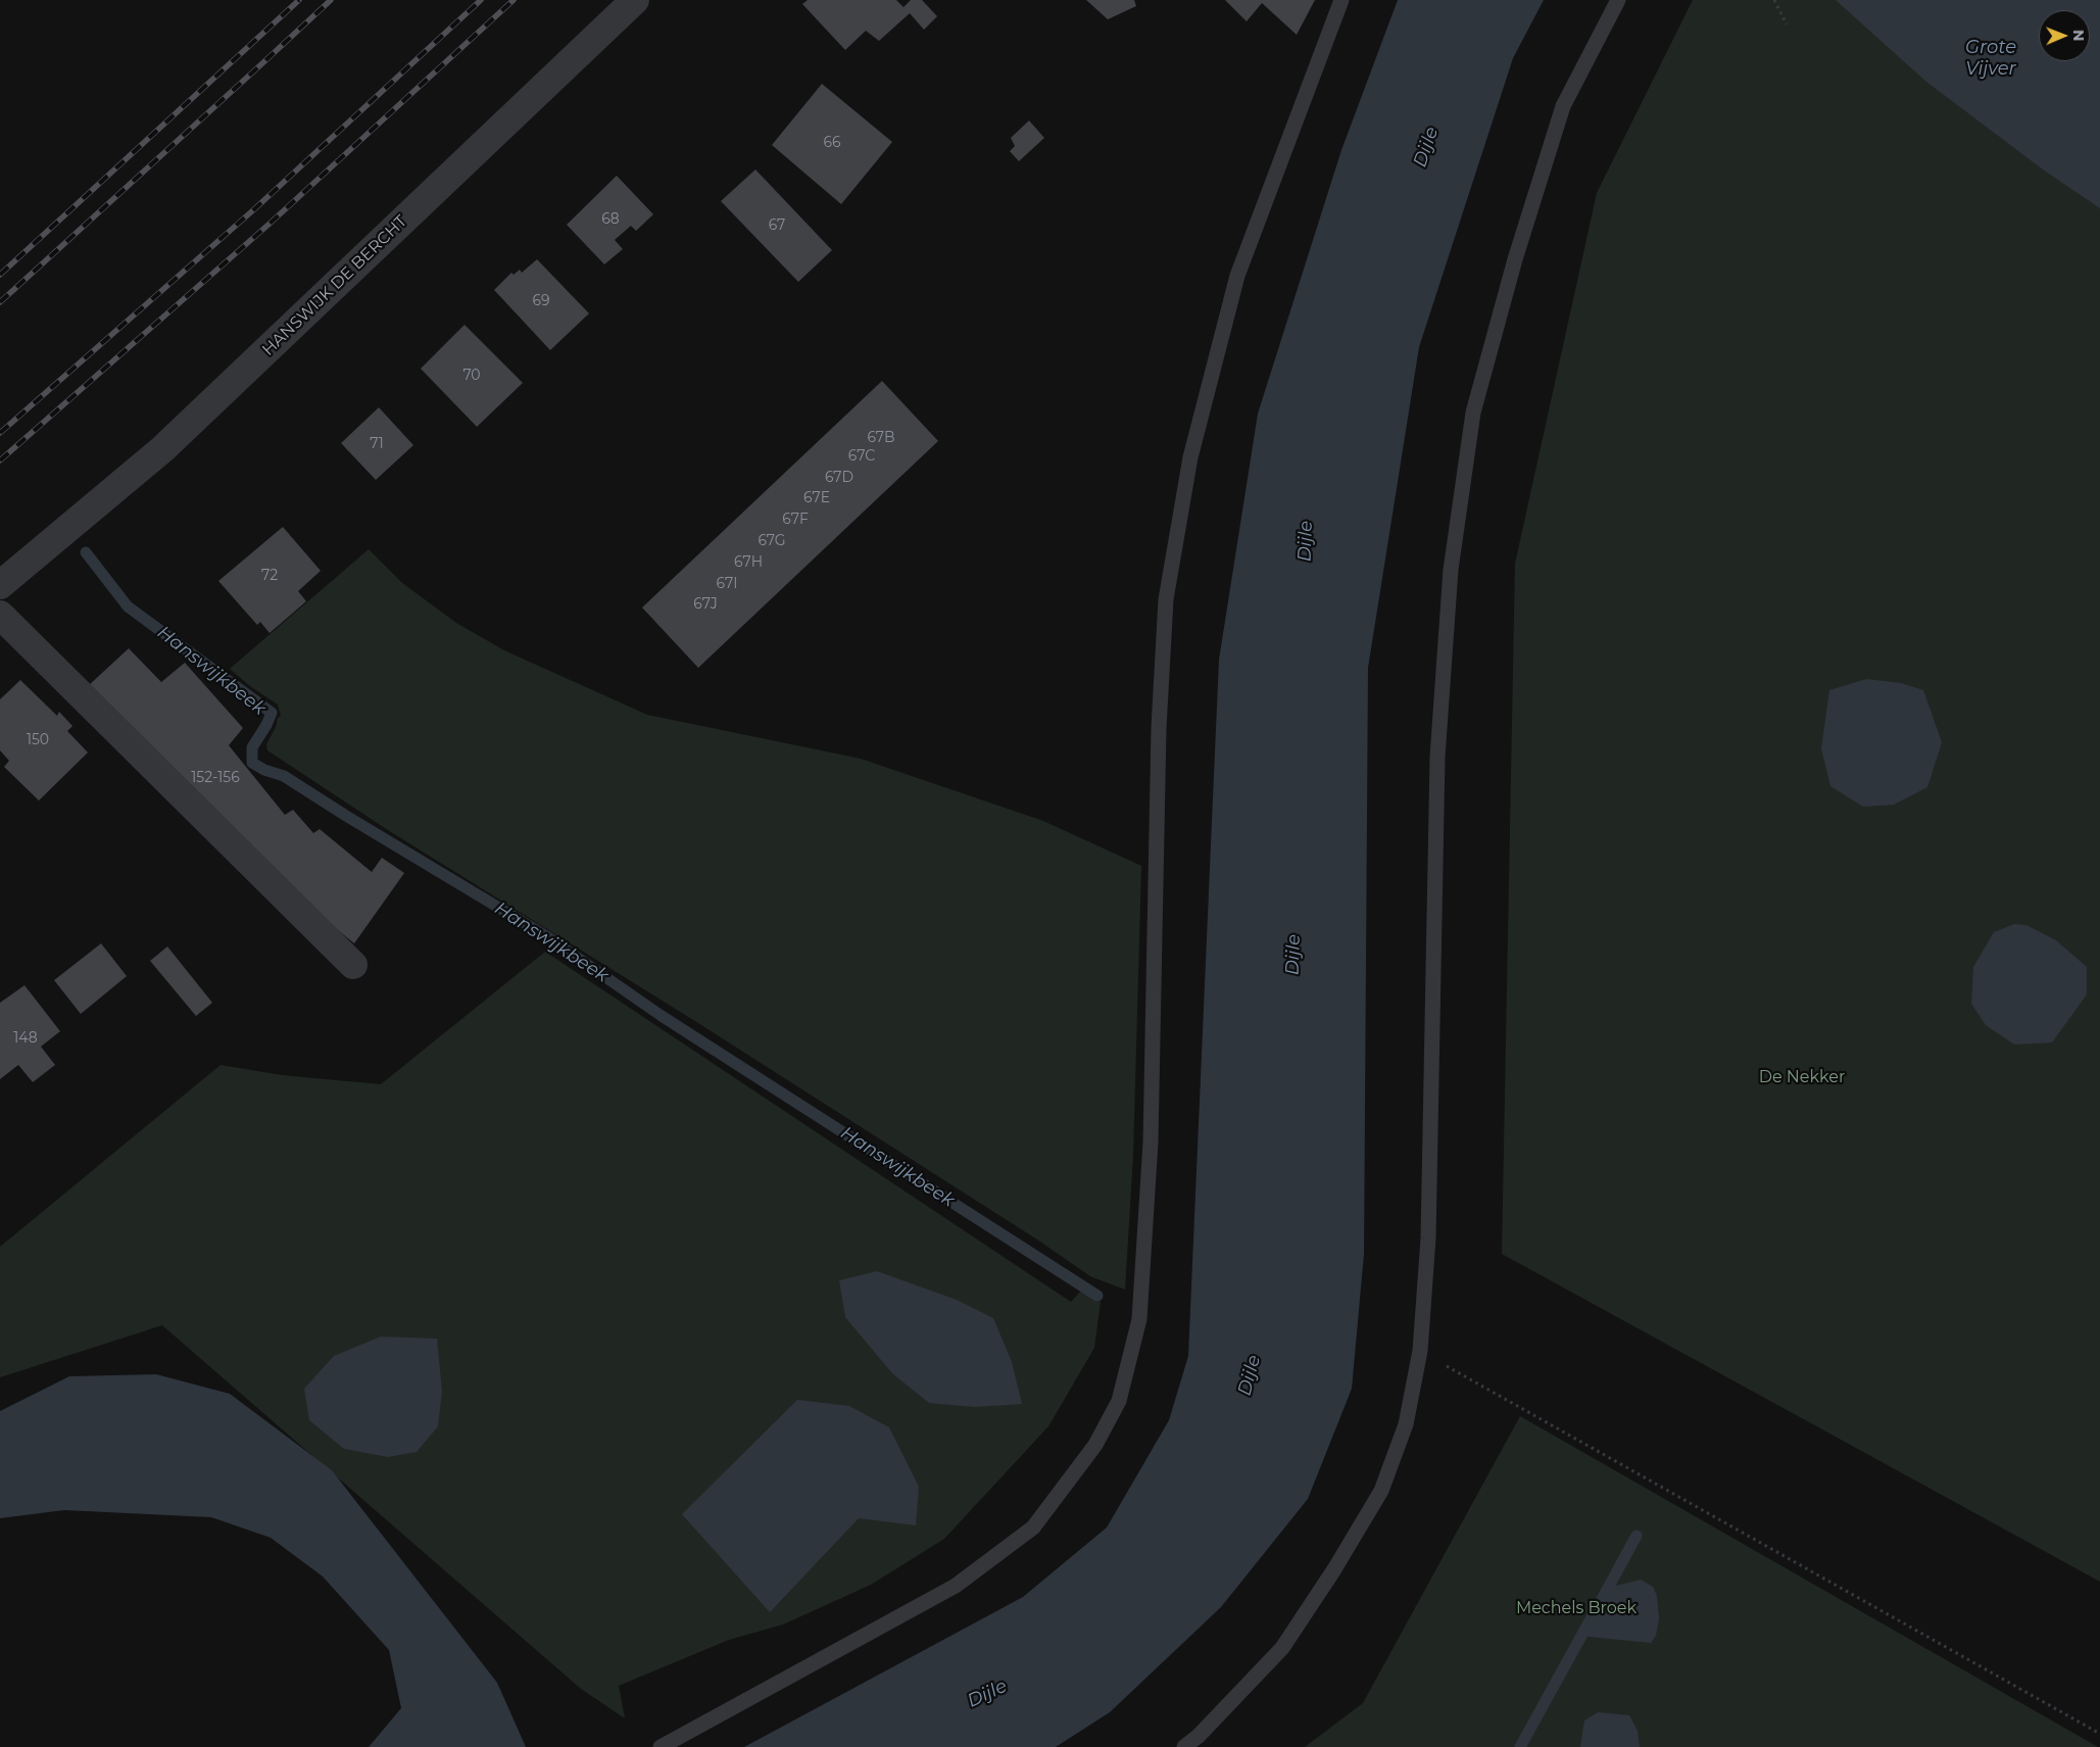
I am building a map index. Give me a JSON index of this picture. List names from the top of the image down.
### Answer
{
  "streets": {
    "street": ["HANSWIJK DE BERCHT"]
  },
  "water": ["Grote Vijver", "Dijle", "Hanswijkbeek"],
  "parks": ["De Nekker", "Mechels Broek"],
  "house_numbers": [
    "66",
    "68",
    "67",
    "69",
    "70",
    "67B",
    "71",
    "67C",
    "67D",
    "67E",
    "67F",
    "67G",
    "67H",
    "72",
    "67I",
    "67J",
    "150",
    "152-156",
    "148"
  ],
  "north": "right"
}
